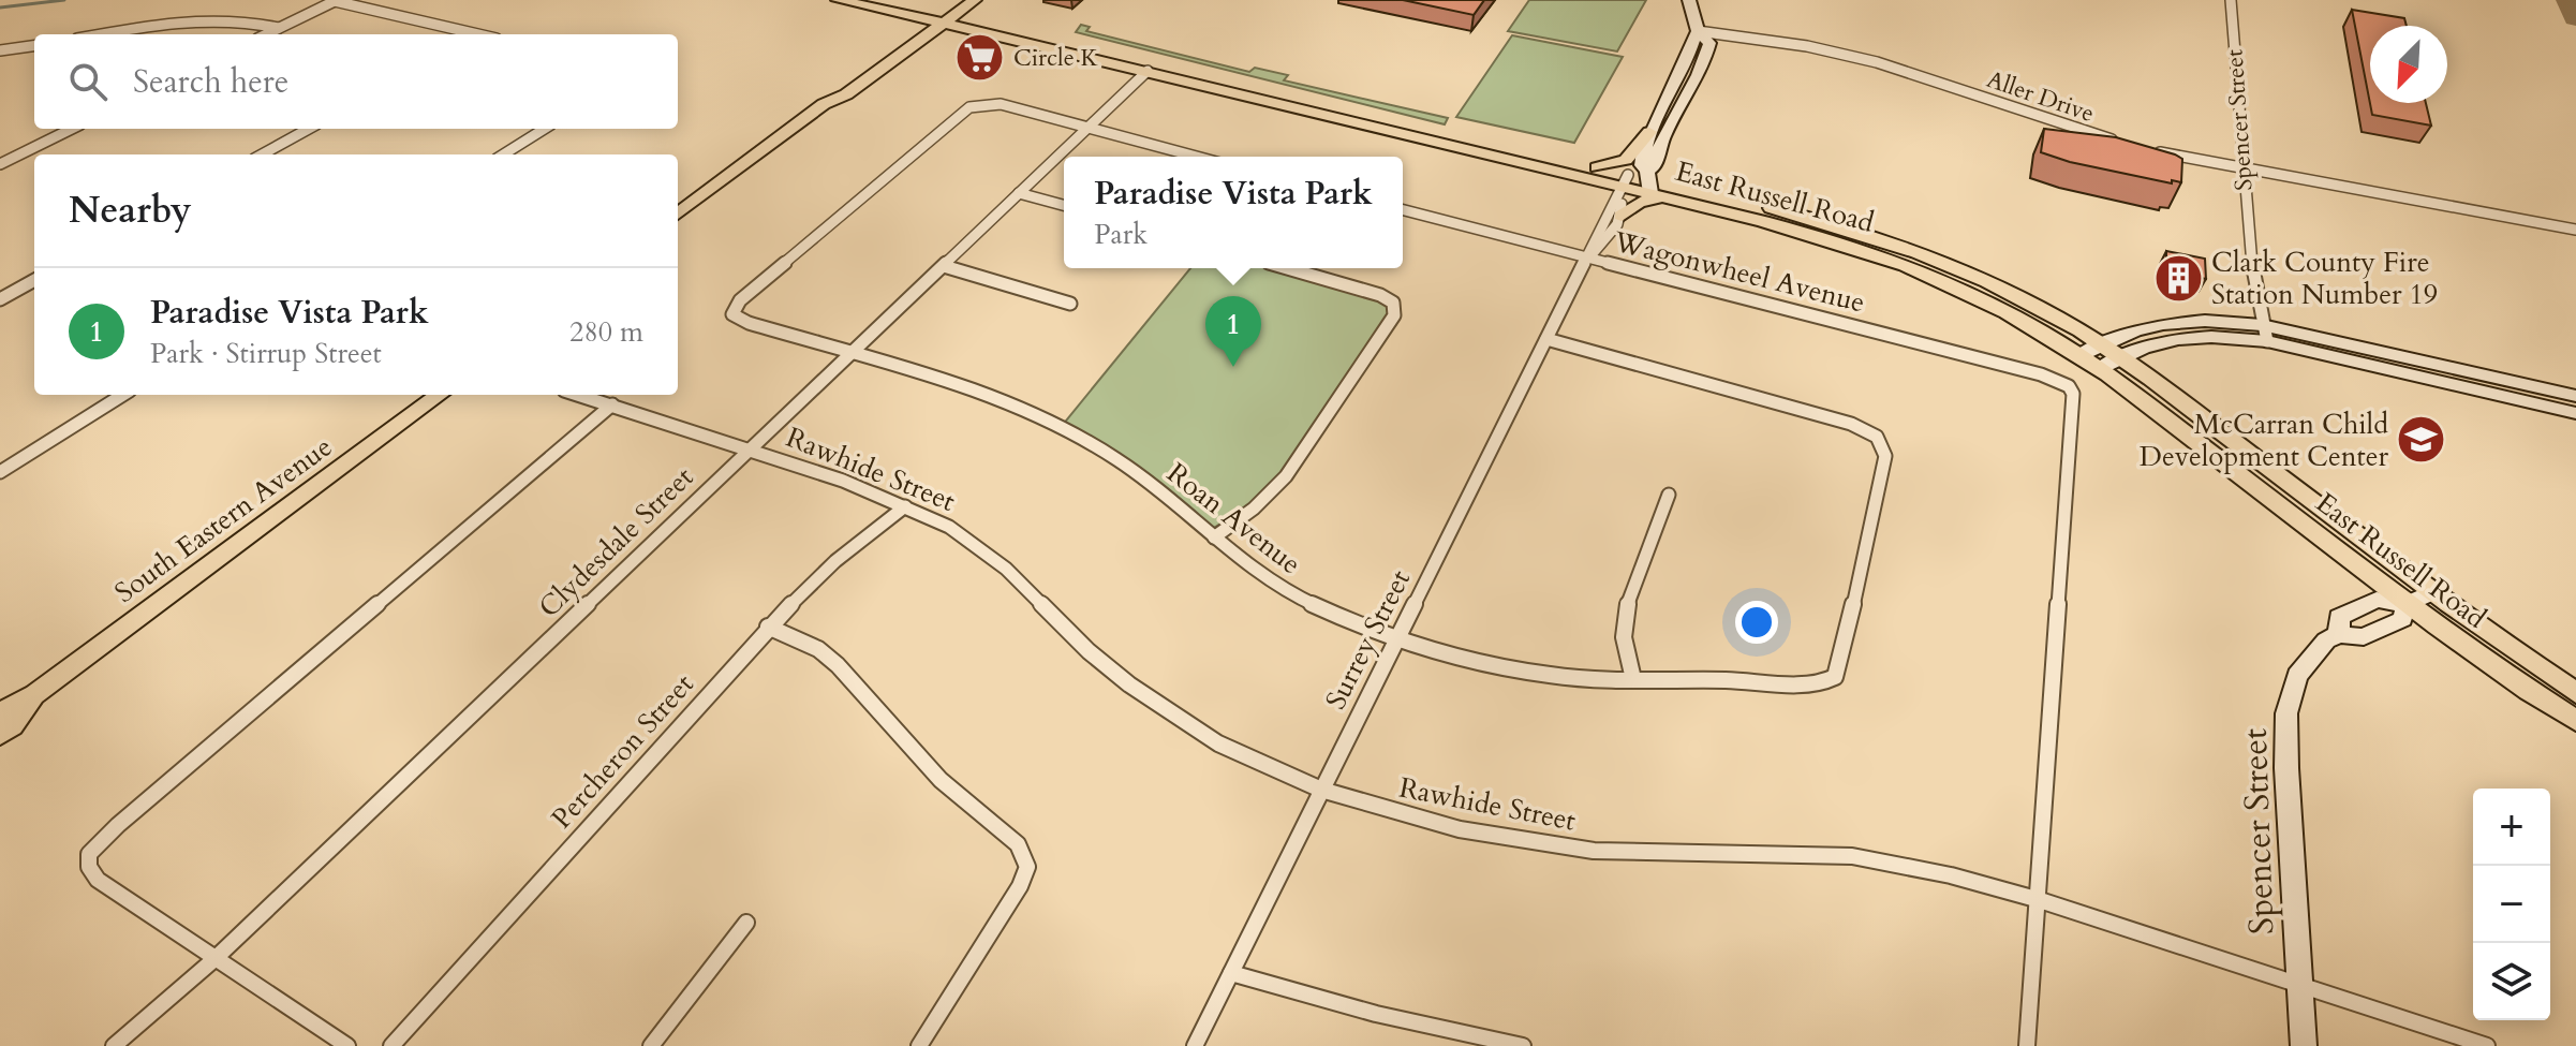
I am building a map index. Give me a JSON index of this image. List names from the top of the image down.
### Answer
{
  "streets": {
    "main road": ["East Russell Road", "South Eastern Avenue"],
    "street": [
      "Aller Drive",
      "Spencer Street",
      "Wagonwheel Avenue",
      "Rawhide Street",
      "Roan Avenue",
      "Clydesdale Street",
      "Surrey Street",
      "Percheron Street"
    ]
  },
  "crossings": [
    ["Spencer Street", "East Russell Road"],
    ["Spencer Street", "Rawhide Street"],
    ["East Russell Road", "Clydesdale Street"],
    ["East Russell Road", "Surrey Street"],
    ["Wagonwheel Avenue", "Rawhide Street"],
    ["Wagonwheel Avenue", "Surrey Street"],
    ["Rawhide Street", "Clydesdale Street"],
    ["Rawhide Street", "Surrey Street"],
    ["Rawhide Street", "Percheron Street"],
    ["Roan Avenue", "Clydesdale Street"],
    ["Roan Avenue", "Surrey Street"]
  ],
  "places": {
    "supermarket": ["Circle K"],
    "building": ["Clark County Fire Station Number 19"],
    "school or university": ["McCarran Child Development Center"]
  },
  "north": "bottom left",
  "page": {
    "search": "Search here",
    "heading": "Nearby",
    "popup": ["Paradise Vista Park", "Park"],
    "list": [
      {
        "mark": "1",
        "name": "Paradise Vista Park",
        "note": "Park · Stirrup Street",
        "value": "280 m"
      }
    ],
    "pins": "1",
    "map_buttons": ["+", "−"]
  }
}
